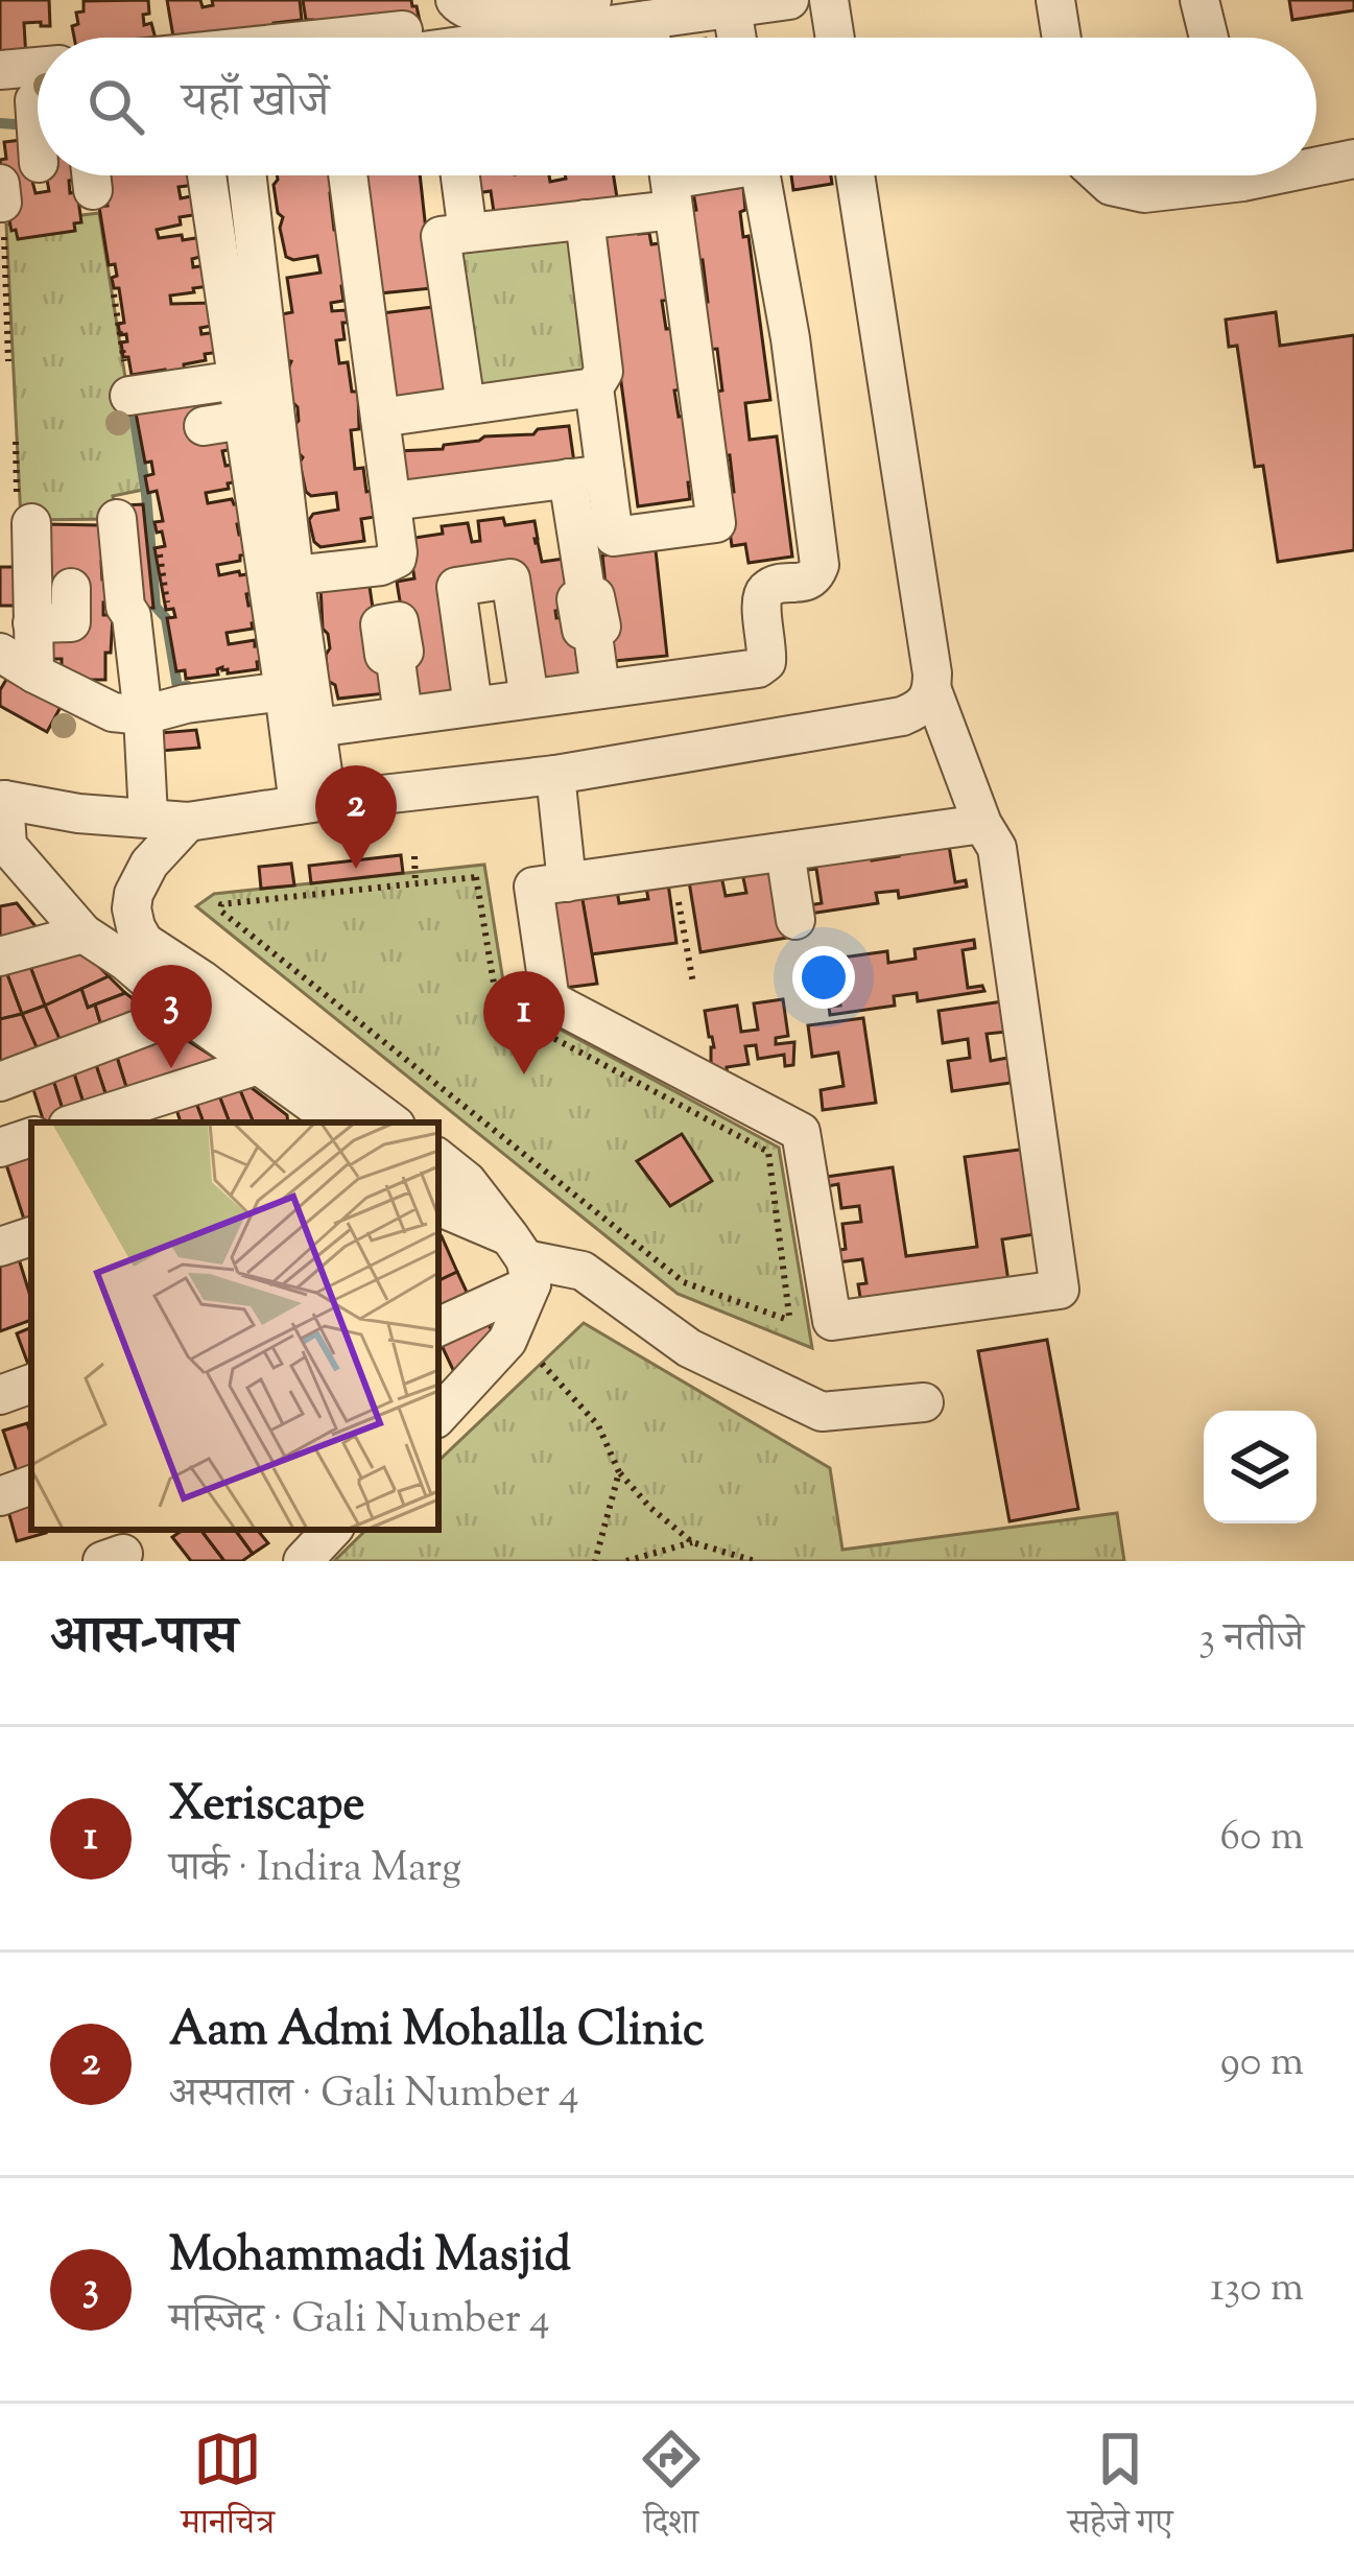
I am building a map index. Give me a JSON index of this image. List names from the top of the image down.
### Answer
{
  "page": {
    "search": "यहाँ खोजें",
    "pins": ["2", "3", "1"],
    "heading": ["आस-पास", "3 नतीजे"],
    "list": [
      {
        "mark": "1",
        "name": "Xeriscape",
        "note": "पार्क · Indira Marg",
        "value": "60 m"
      },
      {
        "mark": "2",
        "name": "Aam Admi Mohalla Clinic",
        "note": "अस्पताल · Gali Number 4",
        "value": "90 m"
      },
      {
        "mark": "3",
        "name": "Mohammadi Masjid",
        "note": "मस्जिद · Gali Number 4",
        "value": "130 m"
      }
    ],
    "nav": ["मानचित्र", "दिशा", "सहेजे गए"]
  }
}
